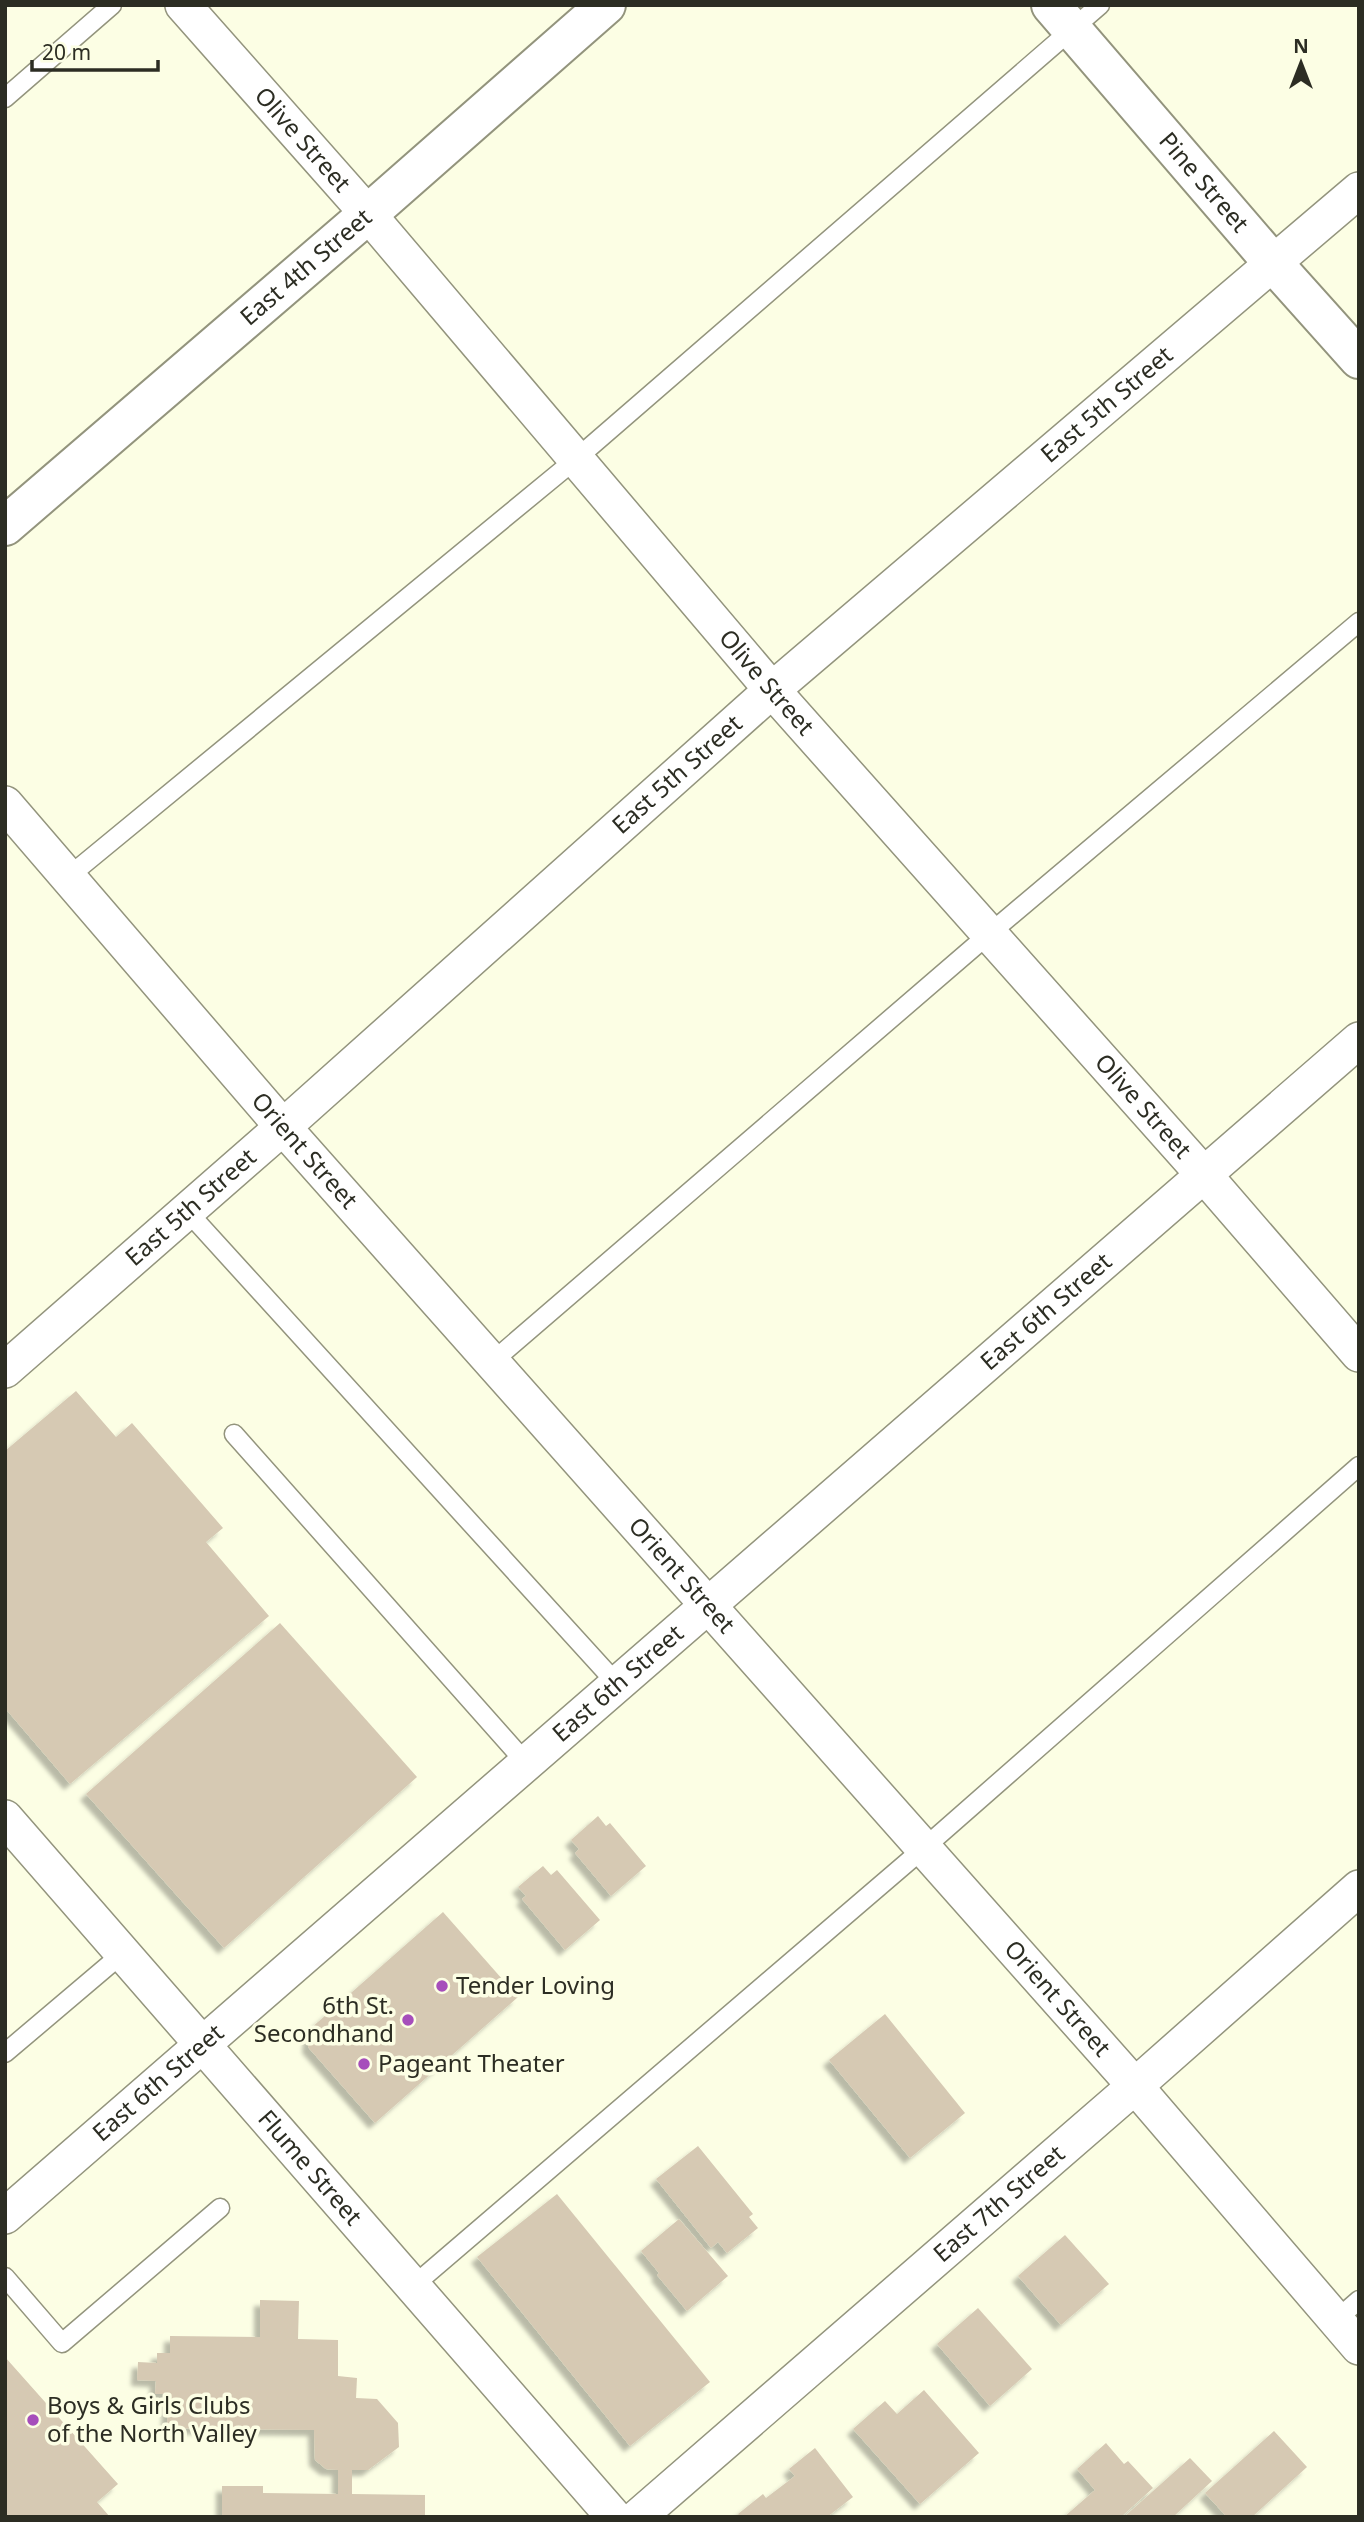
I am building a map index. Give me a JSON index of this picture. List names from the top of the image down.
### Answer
{
  "streets": {
    "street": [
      "Olive Street",
      "Pine Street",
      "East 4th Street",
      "East 5th Street",
      "Orient Street",
      "East 6th Street",
      "Flume Street",
      "East 7th Street"
    ]
  },
  "crossings": [
    ["Olive Street", "East 4th Street"],
    ["Olive Street", "East 5th Street"],
    ["Olive Street", "East 6th Street"],
    ["Pine Street", "East 5th Street"],
    ["East 5th Street", "Orient Street"],
    ["Orient Street", "East 6th Street"],
    ["Orient Street", "East 7th Street"],
    ["East 6th Street", "Flume Street"]
  ],
  "places": [
    "Tender Loving",
    "6th St. Secondhand",
    "Pageant Theater",
    "Boys & Girls Clubs of the North Valley"
  ],
  "scale_bar": "20 m",
  "north": "top"
}
